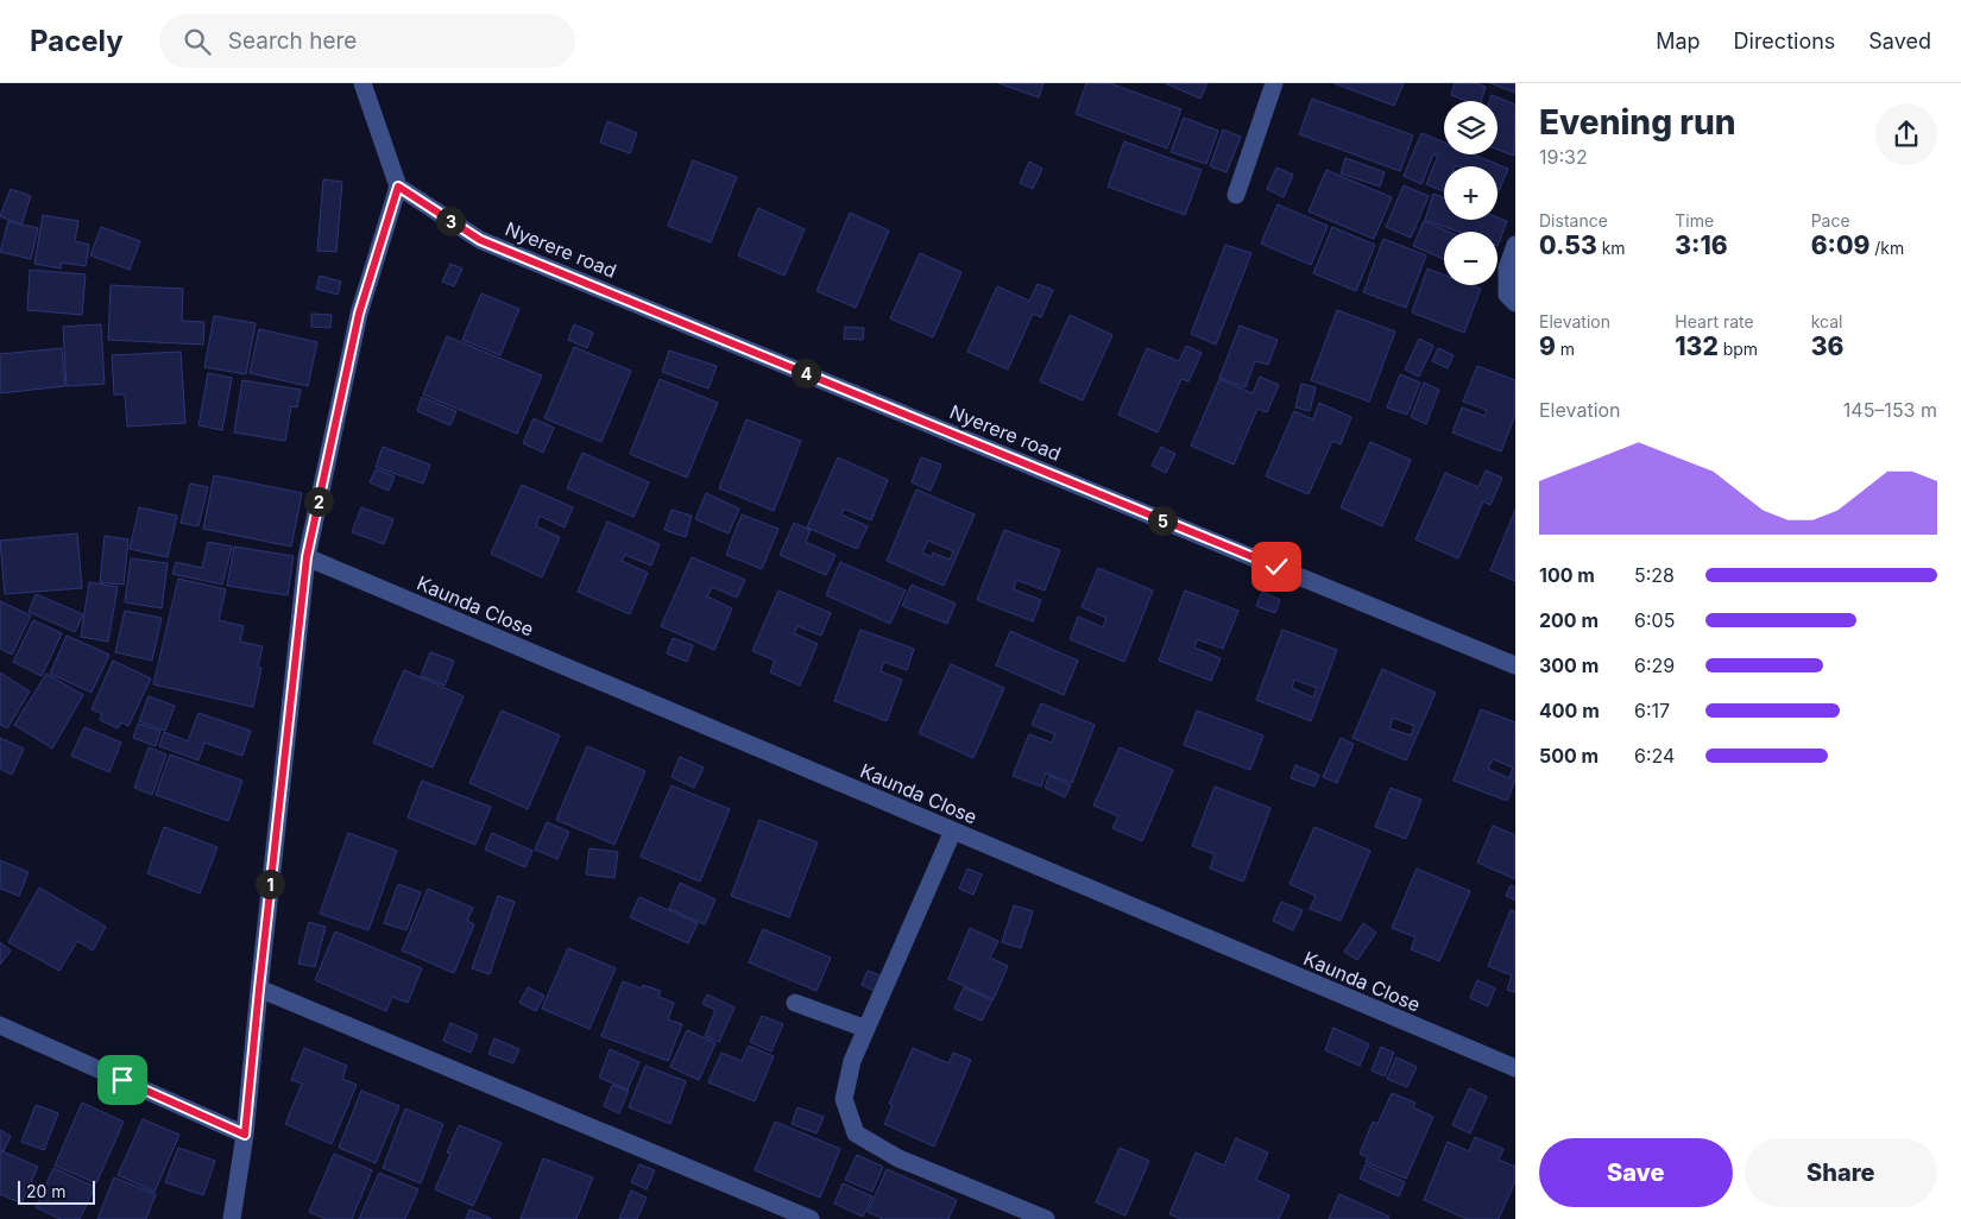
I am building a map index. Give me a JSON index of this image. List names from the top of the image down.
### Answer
{
  "streets": {
    "street": ["Nyerere road", "Kaunda Close"]
  },
  "scale_bar": "20 m",
  "page": {
    "header": "Pacely",
    "search": "Search here",
    "nav": ["Map", "Directions", "Saved"],
    "heading": ["Evening run", "19:32"],
    "map_buttons": ["+", "−"],
    "stats": [
      ["Distance", "0.53 km"],
      ["Time", "3:16"],
      ["Pace", "6:09 /km"],
      ["Elevation", "9 m"],
      ["Heart rate", "132 bpm"],
      ["kcal", "36"]
    ],
    "pins": [
      "3",
      "4",
      "2",
      "5",
      "1"
    ],
    "chart": ["Elevation", "145–153 m"],
    "list": [
      {
        "name": "100 m",
        "note": "5:28"
      },
      {
        "name": "200 m",
        "note": "6:05"
      },
      {
        "name": "300 m",
        "note": "6:29"
      },
      {
        "name": "400 m",
        "note": "6:17"
      },
      {
        "name": "500 m",
        "note": "6:24"
      }
    ],
    "buttons": ["Save", "Share"],
    "scale": "20 m"
  }
}
